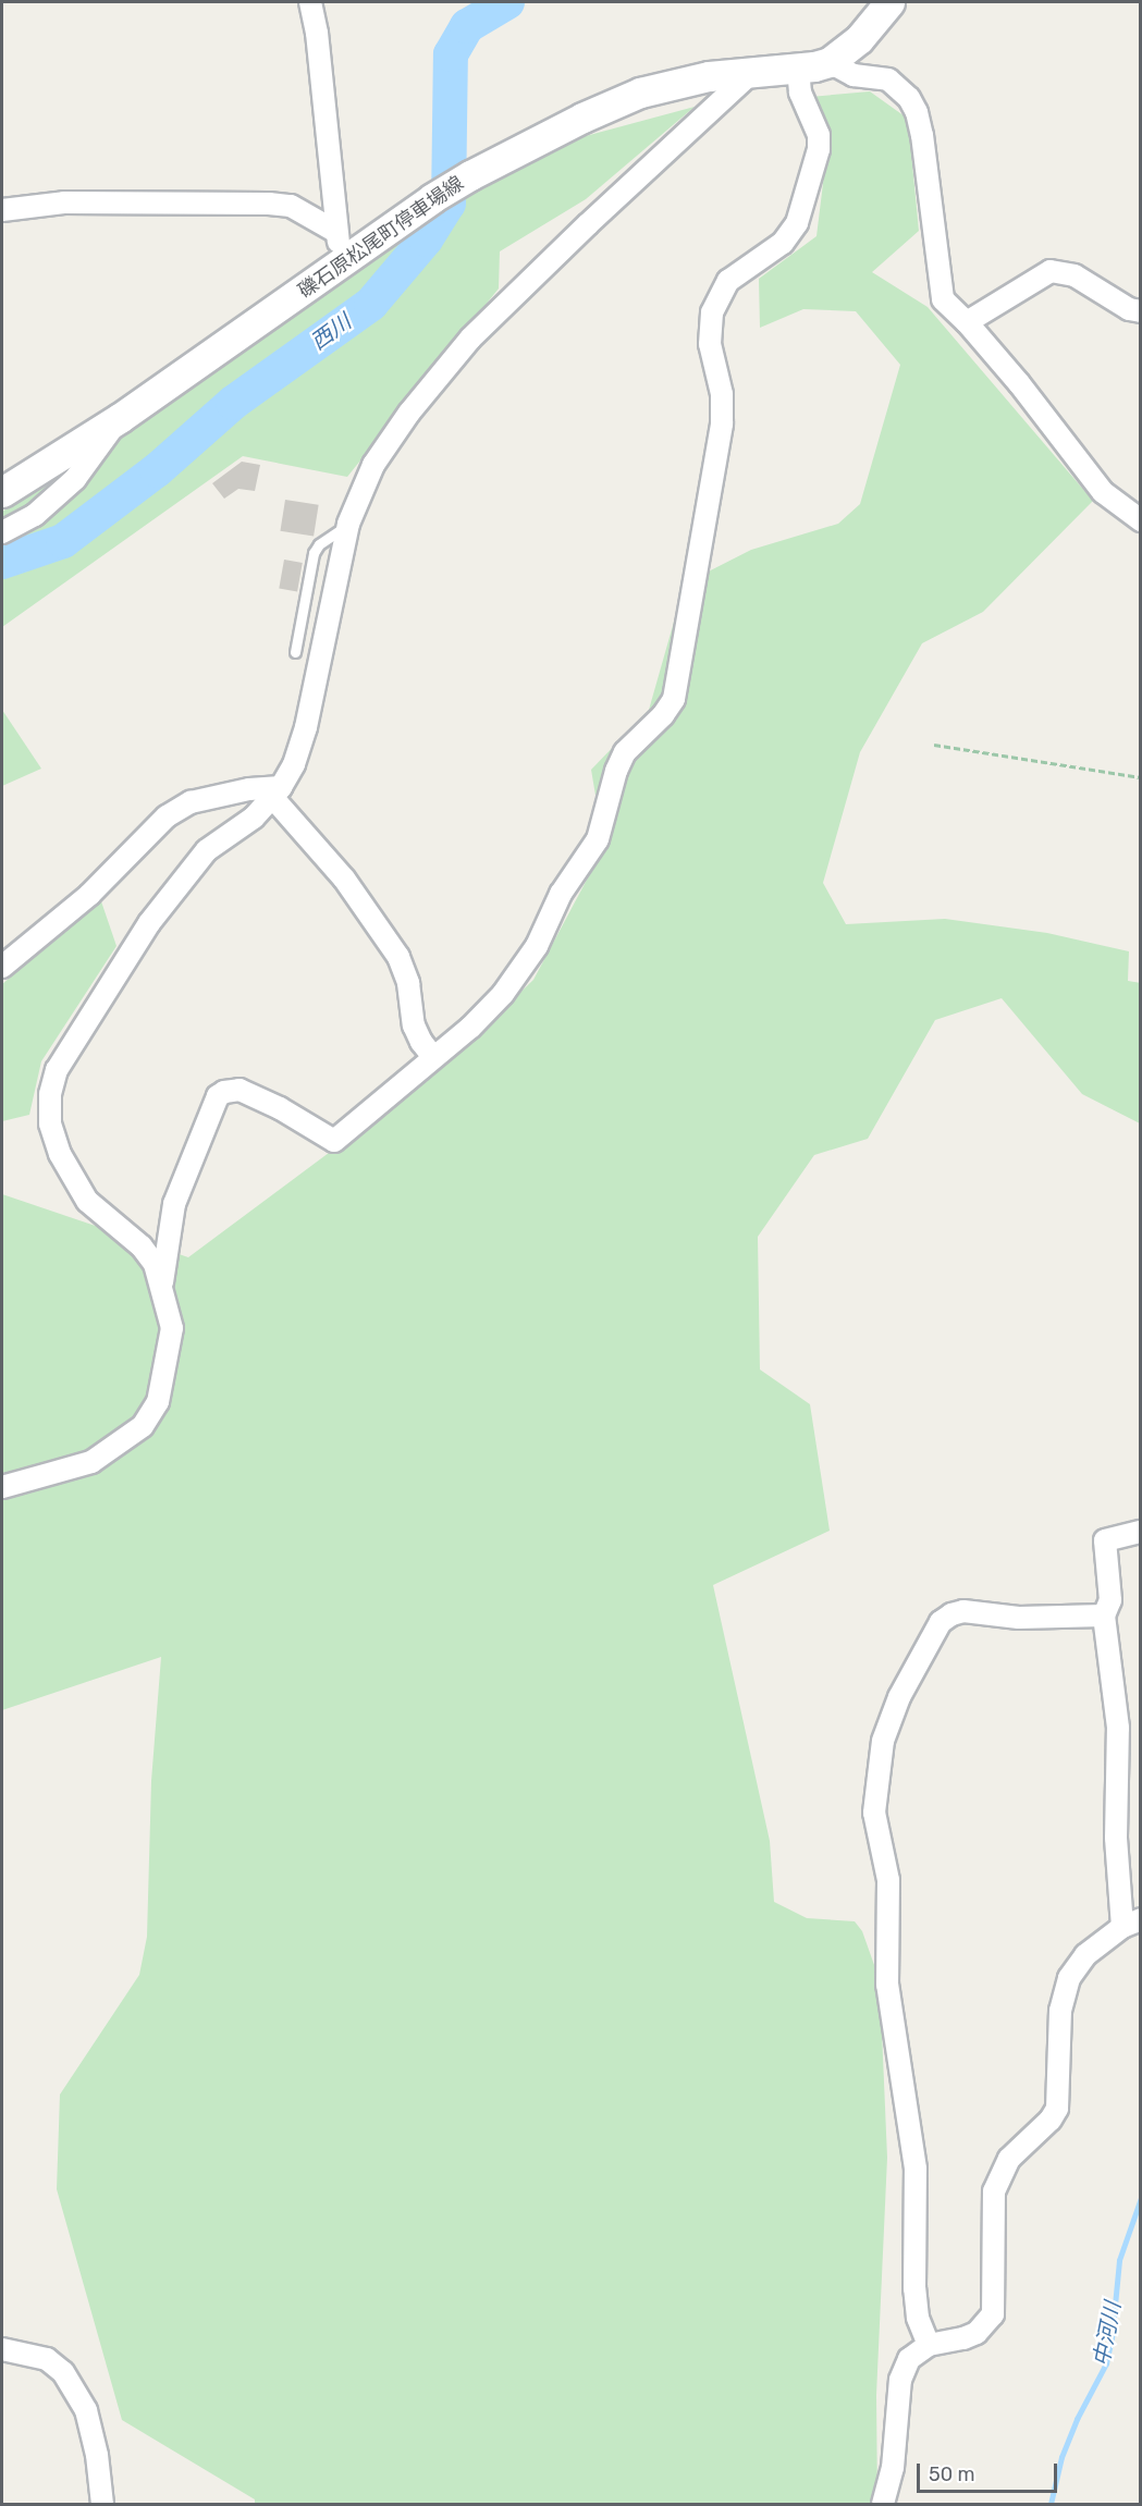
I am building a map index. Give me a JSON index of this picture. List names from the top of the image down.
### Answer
{
  "streets": {
    "main road": ["礫石原松尾町停車場線"]
  },
  "water": ["西川", "中河川"],
  "scale_bar": "50 m"
}
